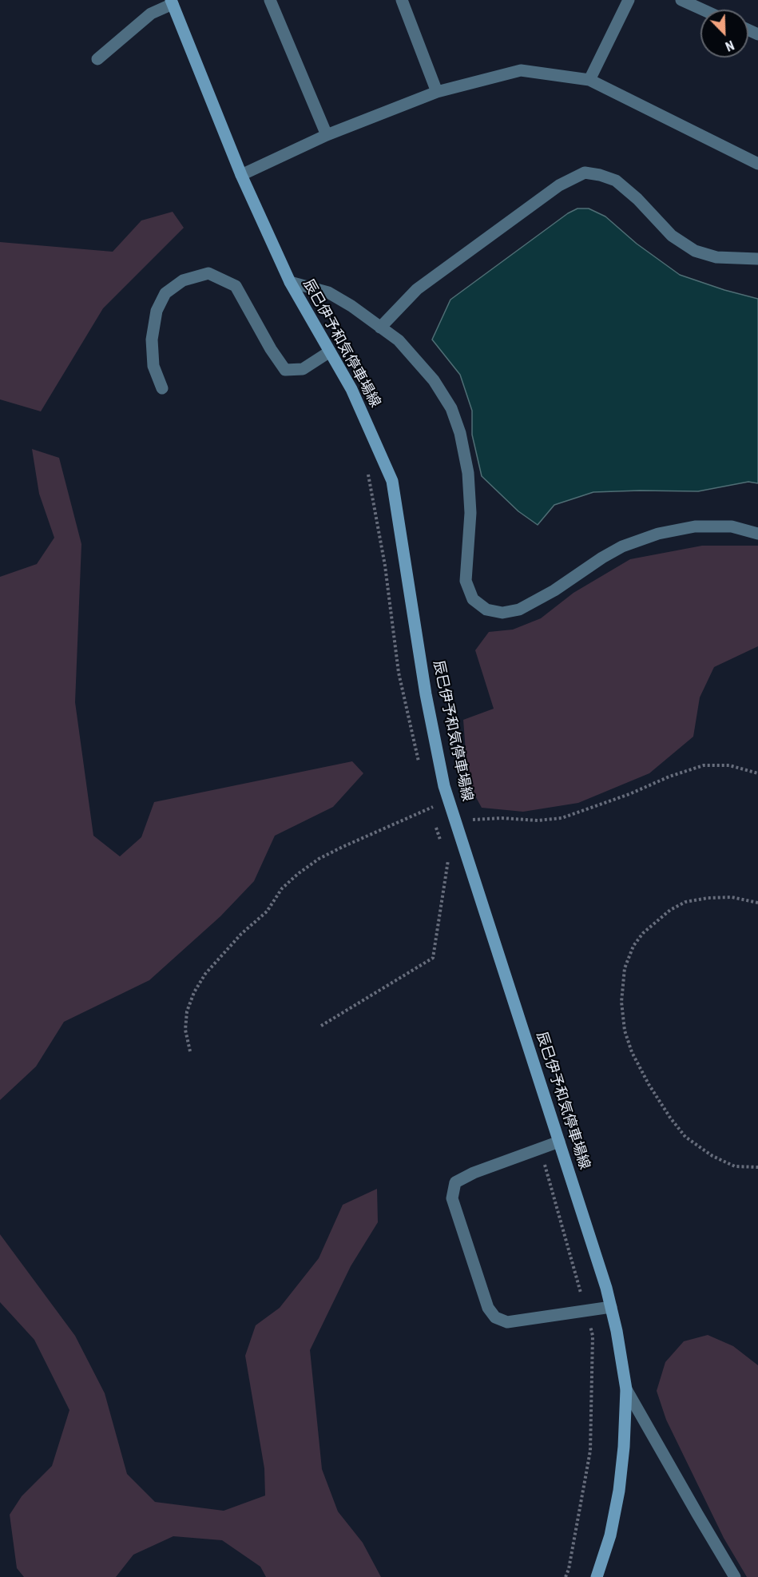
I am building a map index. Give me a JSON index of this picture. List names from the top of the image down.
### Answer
{
  "streets": {
    "main road": ["辰巳伊予和気停車場線"]
  },
  "north": "bottom right"
}
